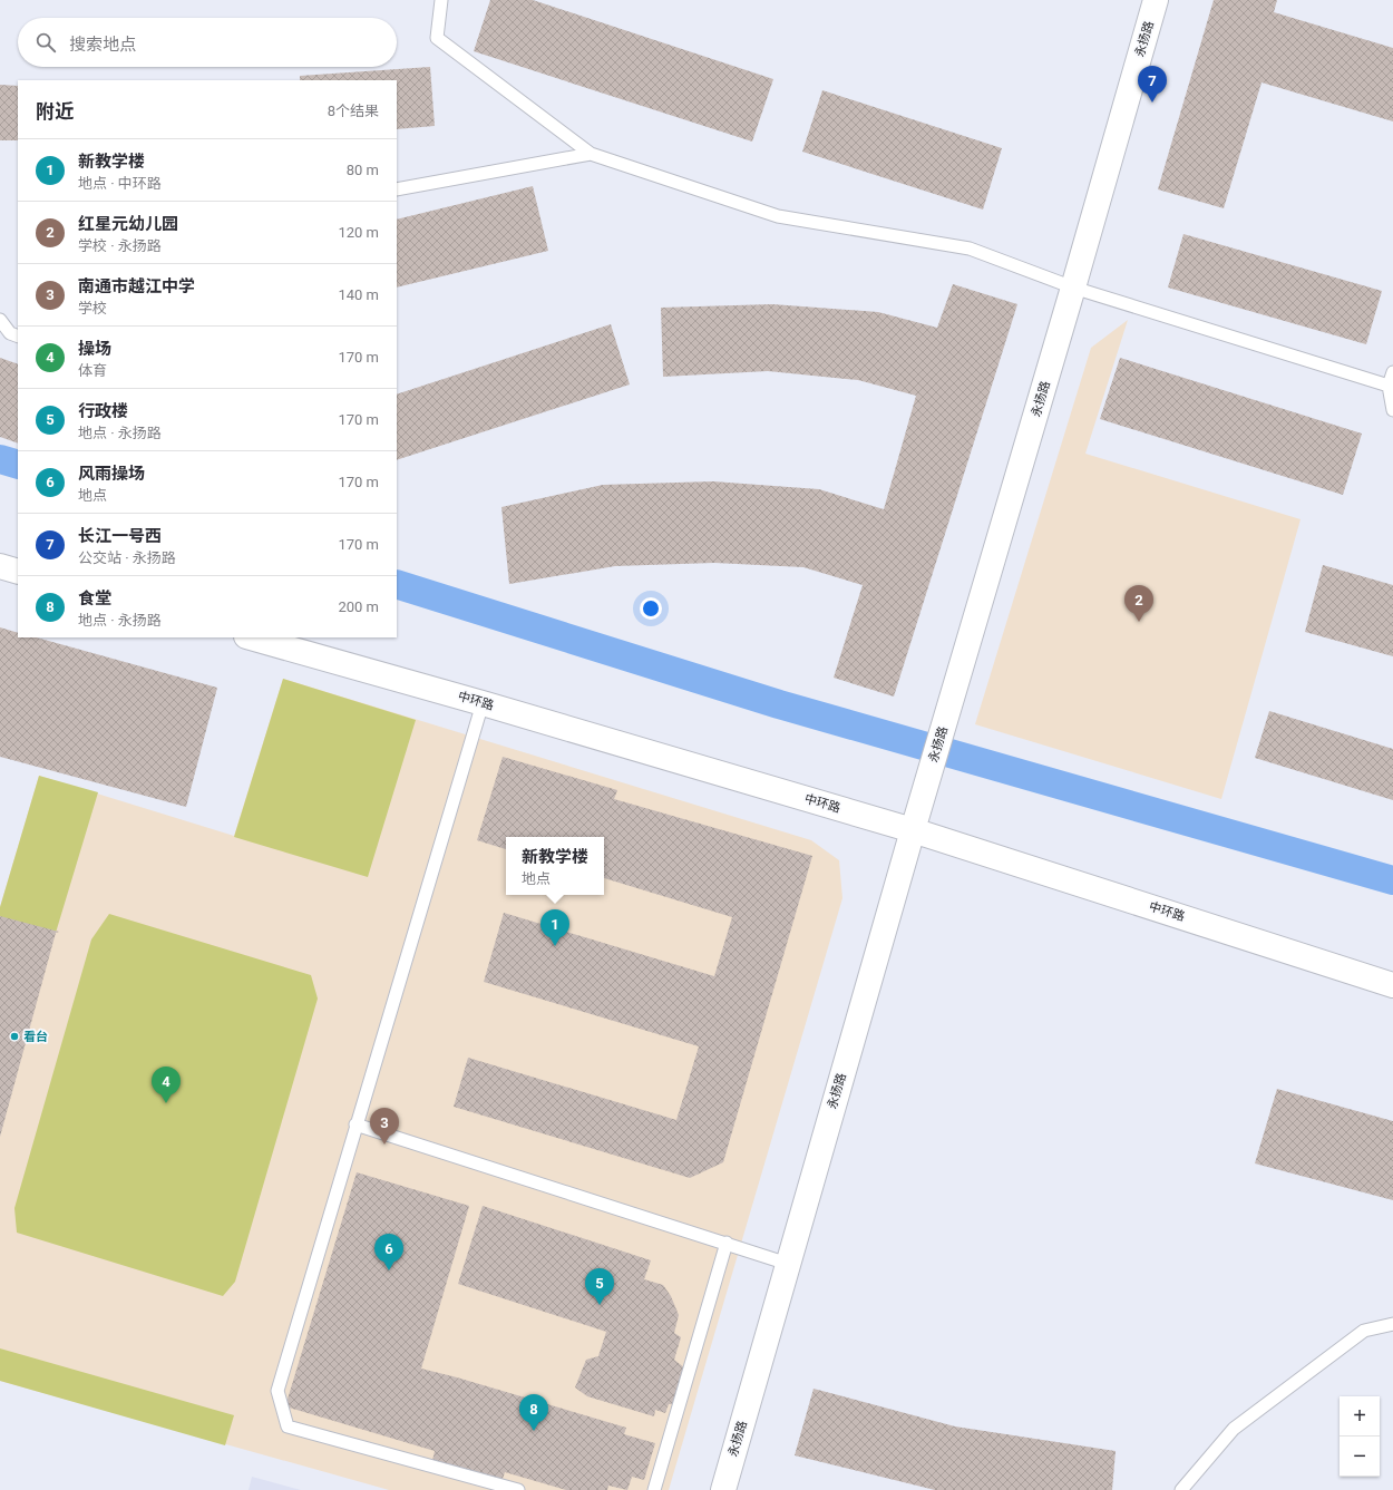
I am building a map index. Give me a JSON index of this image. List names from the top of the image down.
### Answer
{
  "streets": {
    "street": ["永扬路", "中环路"]
  },
  "crossings": [
    ["永扬路", "中环路"]
  ],
  "places": ["看台"],
  "page": {
    "search": "搜索地点",
    "pins": [
      "7",
      "2",
      "1",
      "4",
      "3",
      "6",
      "5",
      "8"
    ],
    "heading": ["附近", "8个结果"],
    "list": [
      {
        "mark": "1",
        "name": "新教学楼",
        "note": "地点 · 中环路",
        "value": "80 m"
      },
      {
        "mark": "2",
        "name": "红星元幼儿园",
        "note": "学校 · 永扬路",
        "value": "120 m"
      },
      {
        "mark": "3",
        "name": "南通市越江中学",
        "note": "学校",
        "value": "140 m"
      },
      {
        "mark": "4",
        "name": "操场",
        "note": "体育",
        "value": "170 m"
      },
      {
        "mark": "5",
        "name": "行政楼",
        "note": "地点 · 永扬路",
        "value": "170 m"
      },
      {
        "mark": "6",
        "name": "风雨操场",
        "note": "地点",
        "value": "170 m"
      },
      {
        "mark": "7",
        "name": "长江一号西",
        "note": "公交站 · 永扬路",
        "value": "170 m"
      },
      {
        "mark": "8",
        "name": "食堂",
        "note": "地点 · 永扬路",
        "value": "200 m"
      }
    ],
    "popup": ["新教学楼", "地点"],
    "map_buttons": ["+", "−"]
  }
}
